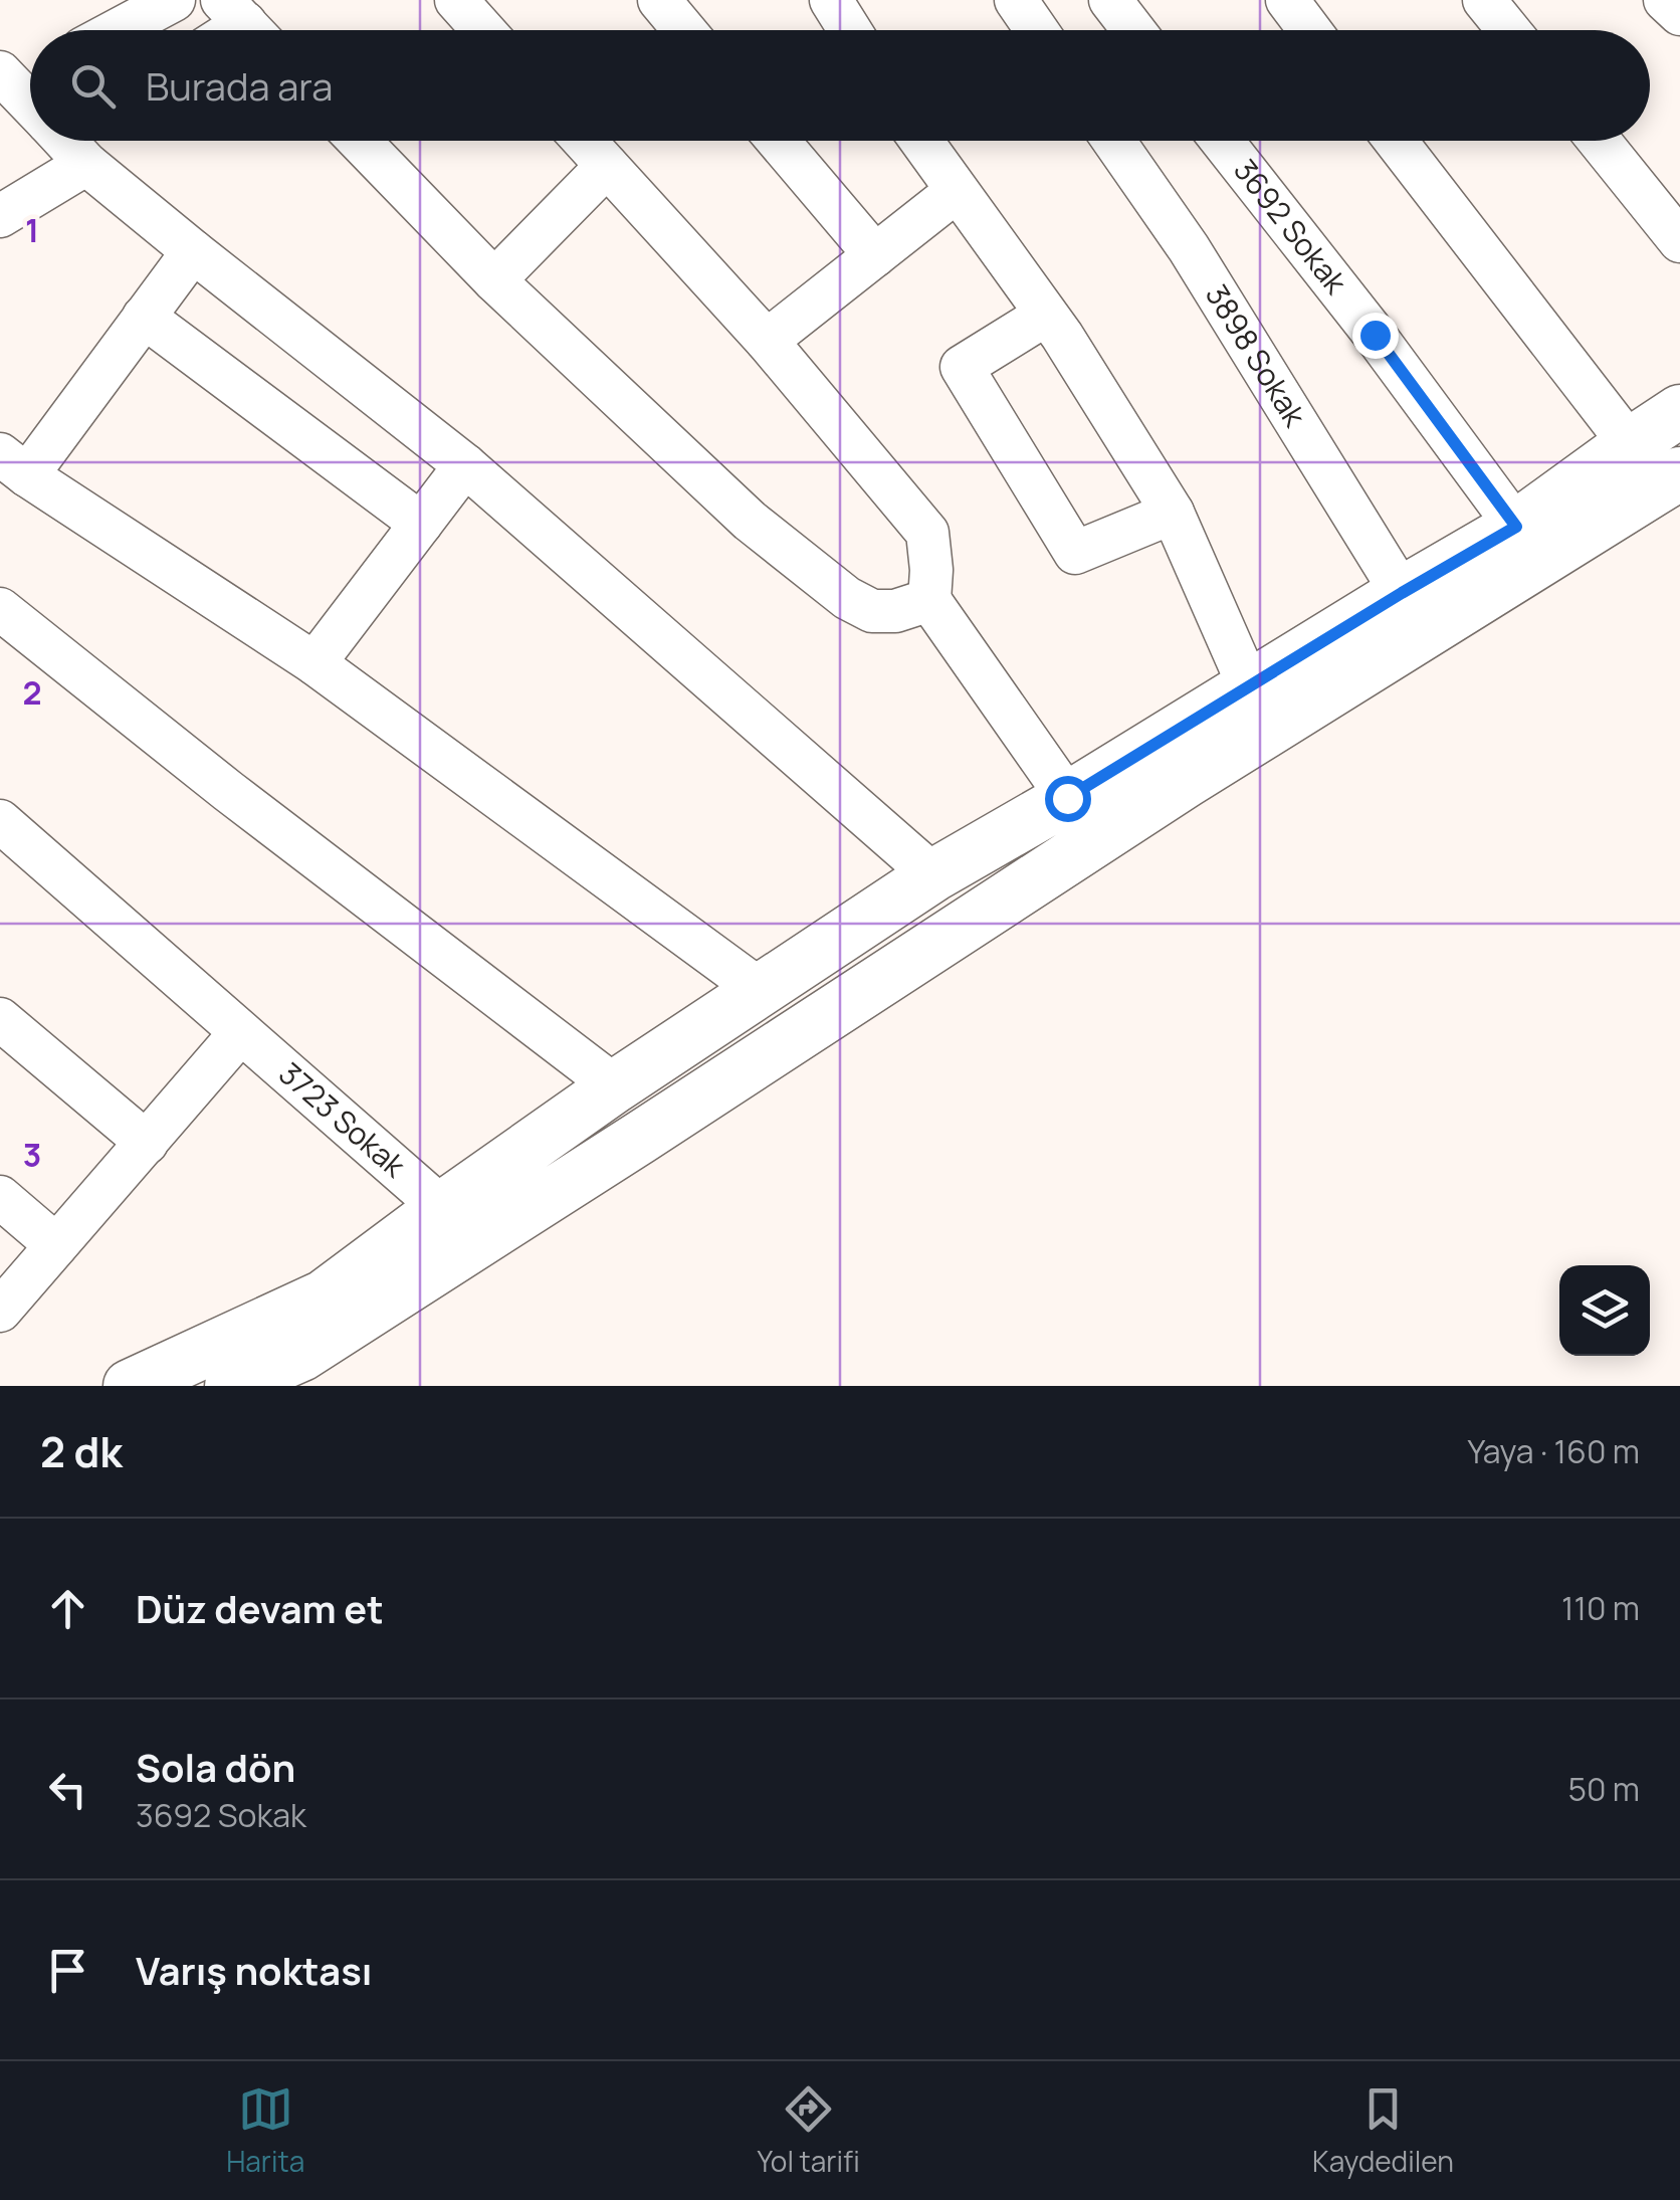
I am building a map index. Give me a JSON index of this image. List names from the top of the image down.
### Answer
{
  "streets": {
    "street": ["3692 Sokak", "3898 Sokak", "3723 Sokak"]
  },
  "page": {
    "search": "Burada ara",
    "heading": ["2 dk", "Yaya · 160 m"],
    "list": [
      ["Düz devam et", "110 m"],
      ["Sola dön", "3692 Sokak", "50 m"],
      "Varış noktası"
    ],
    "nav": ["Harita", "Yol tarifi", "Kaydedilen"]
  },
  "grid": {
    "rows": ["1", "2", "3"]
  }
}
